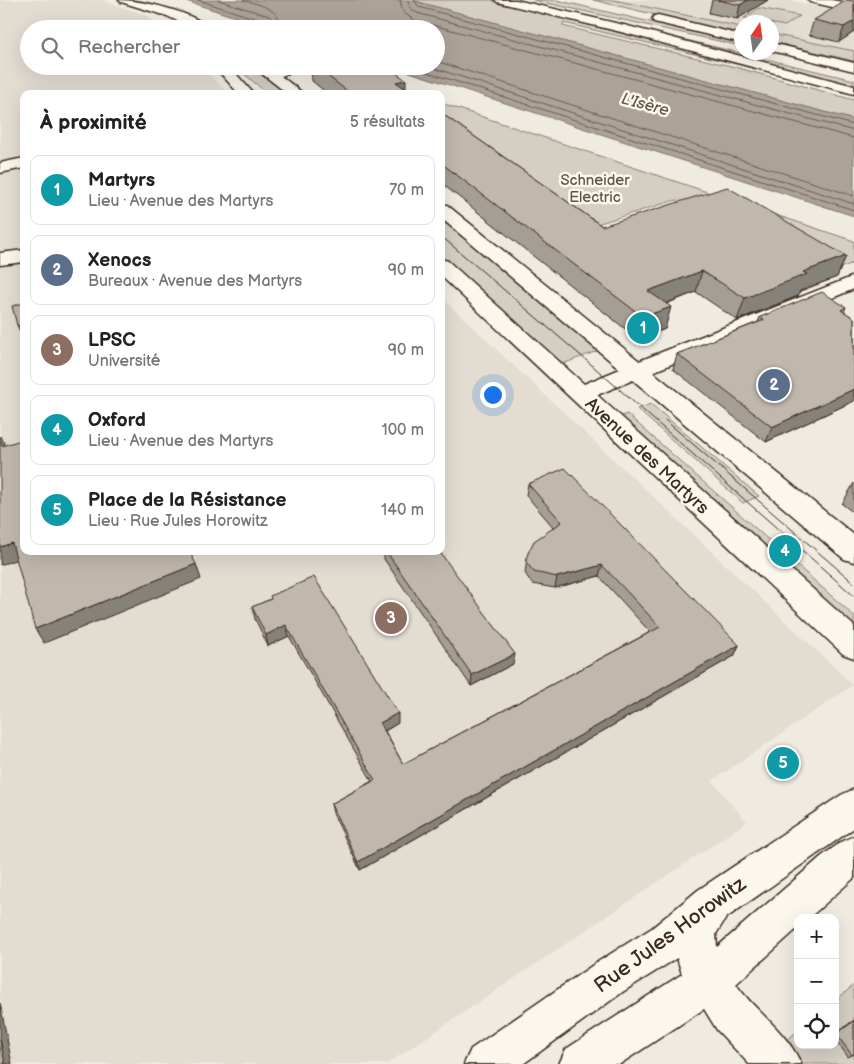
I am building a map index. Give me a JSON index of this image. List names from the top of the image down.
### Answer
{
  "streets": {
    "main road": ["Avenue des Martyrs", "Rue Jules Horowitz"]
  },
  "water": ["L'Isère"],
  "parks": ["Schneider Electric"],
  "north": "top",
  "page": {
    "search": "Rechercher",
    "heading": ["À proximité", "5 résultats"],
    "list": [
      {
        "mark": "1",
        "name": "Martyrs",
        "note": "Lieu · Avenue des Martyrs",
        "value": "70 m"
      },
      {
        "mark": "2",
        "name": "Xenocs",
        "note": "Bureaux · Avenue des Martyrs",
        "value": "90 m"
      },
      {
        "mark": "3",
        "name": "LPSC",
        "note": "Université",
        "value": "90 m"
      },
      {
        "mark": "4",
        "name": "Oxford",
        "note": "Lieu · Avenue des Martyrs",
        "value": "100 m"
      },
      {
        "mark": "5",
        "name": "Place de la Résistance",
        "note": "Lieu · Rue Jules Horowitz",
        "value": "140 m"
      }
    ],
    "pins": [
      "1",
      "2",
      "4",
      "3",
      "5"
    ],
    "map_buttons": ["+", "−"]
  }
}
